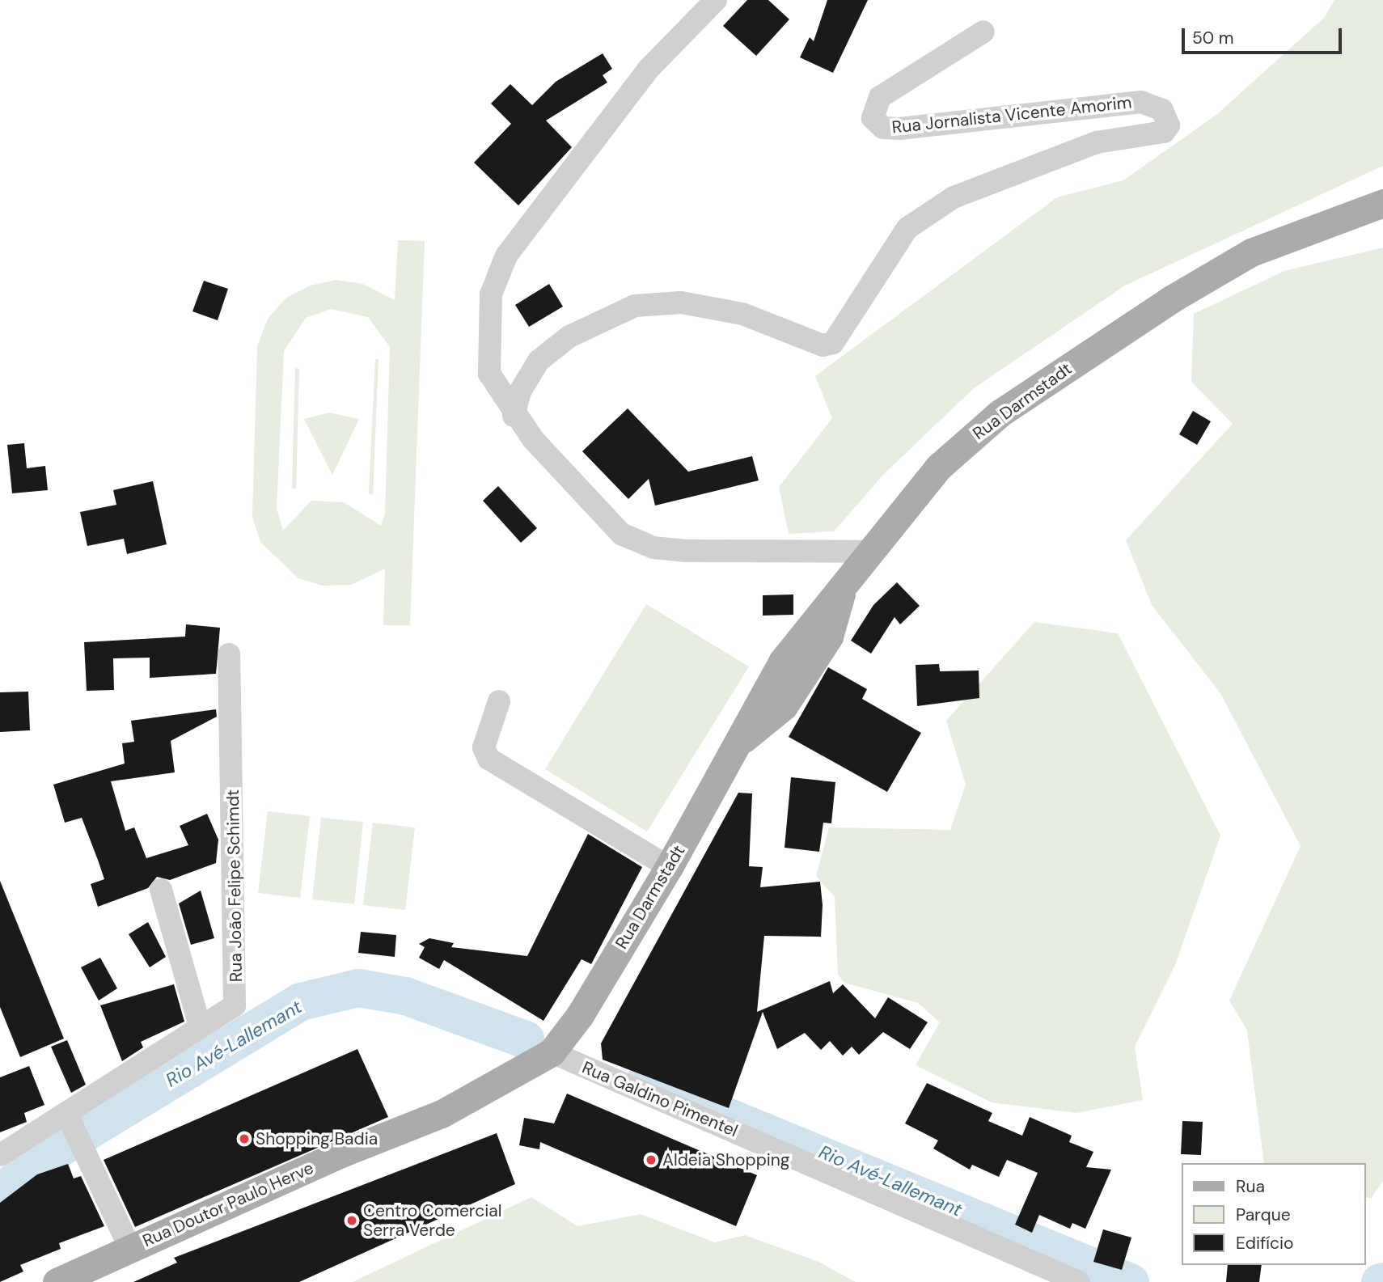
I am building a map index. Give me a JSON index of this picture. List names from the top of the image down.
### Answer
{
  "streets": {
    "main road": ["Rua Darmstadt", "Rua Doutor Paulo Herve"],
    "street": ["Rua Jornalista Vicente Amorim", "Rua João Felipe Schimdt", "Rua Galdino Pimentel"]
  },
  "crossings": [
    ["Rua Darmstadt", "Rua Galdino Pimentel"],
    ["Rua Darmstadt", "Rua Doutor Paulo Herve"],
    ["Rua Galdino Pimentel", "Rua Doutor Paulo Herve"]
  ],
  "water": ["Rio Avé‐Lallemant"],
  "places": ["Shopping Badia", "Aldeia Shopping", "Centro Comercial Serra Verde"],
  "legend": ["Rua", "Parque", "Edifício"],
  "scale_bar": "50 m"
}
